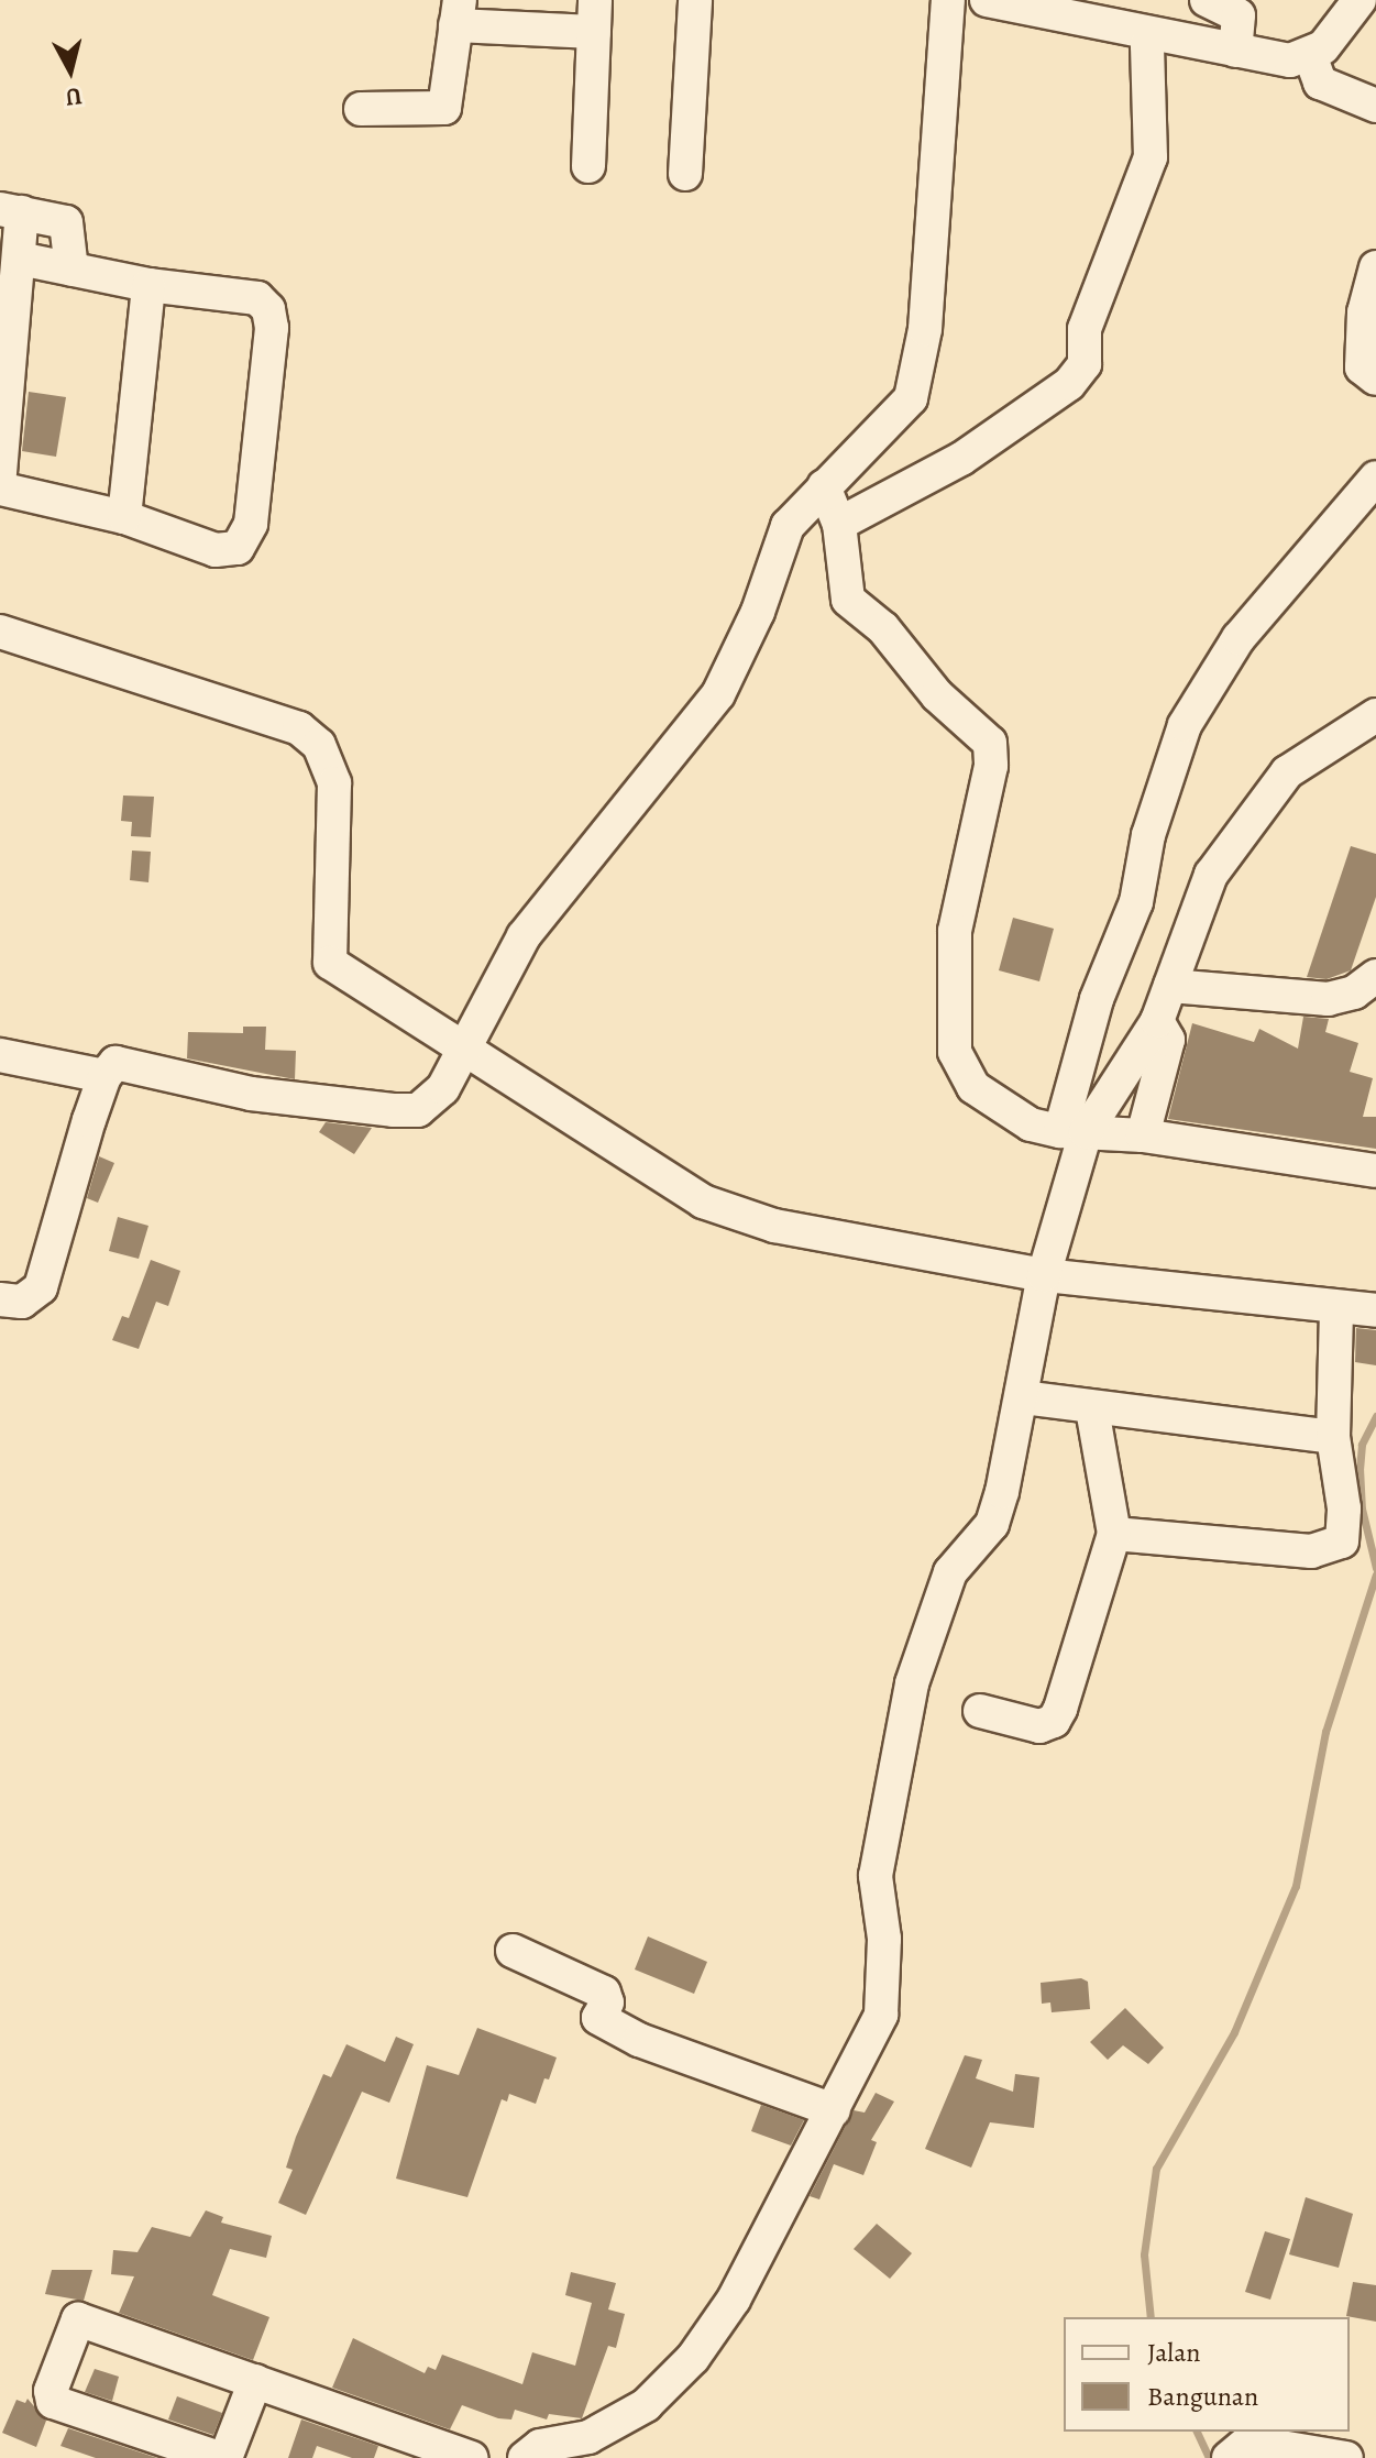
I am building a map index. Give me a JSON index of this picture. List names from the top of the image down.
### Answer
{
  "legend": ["Jalan", "Bangunan"],
  "north": "bottom"
}
